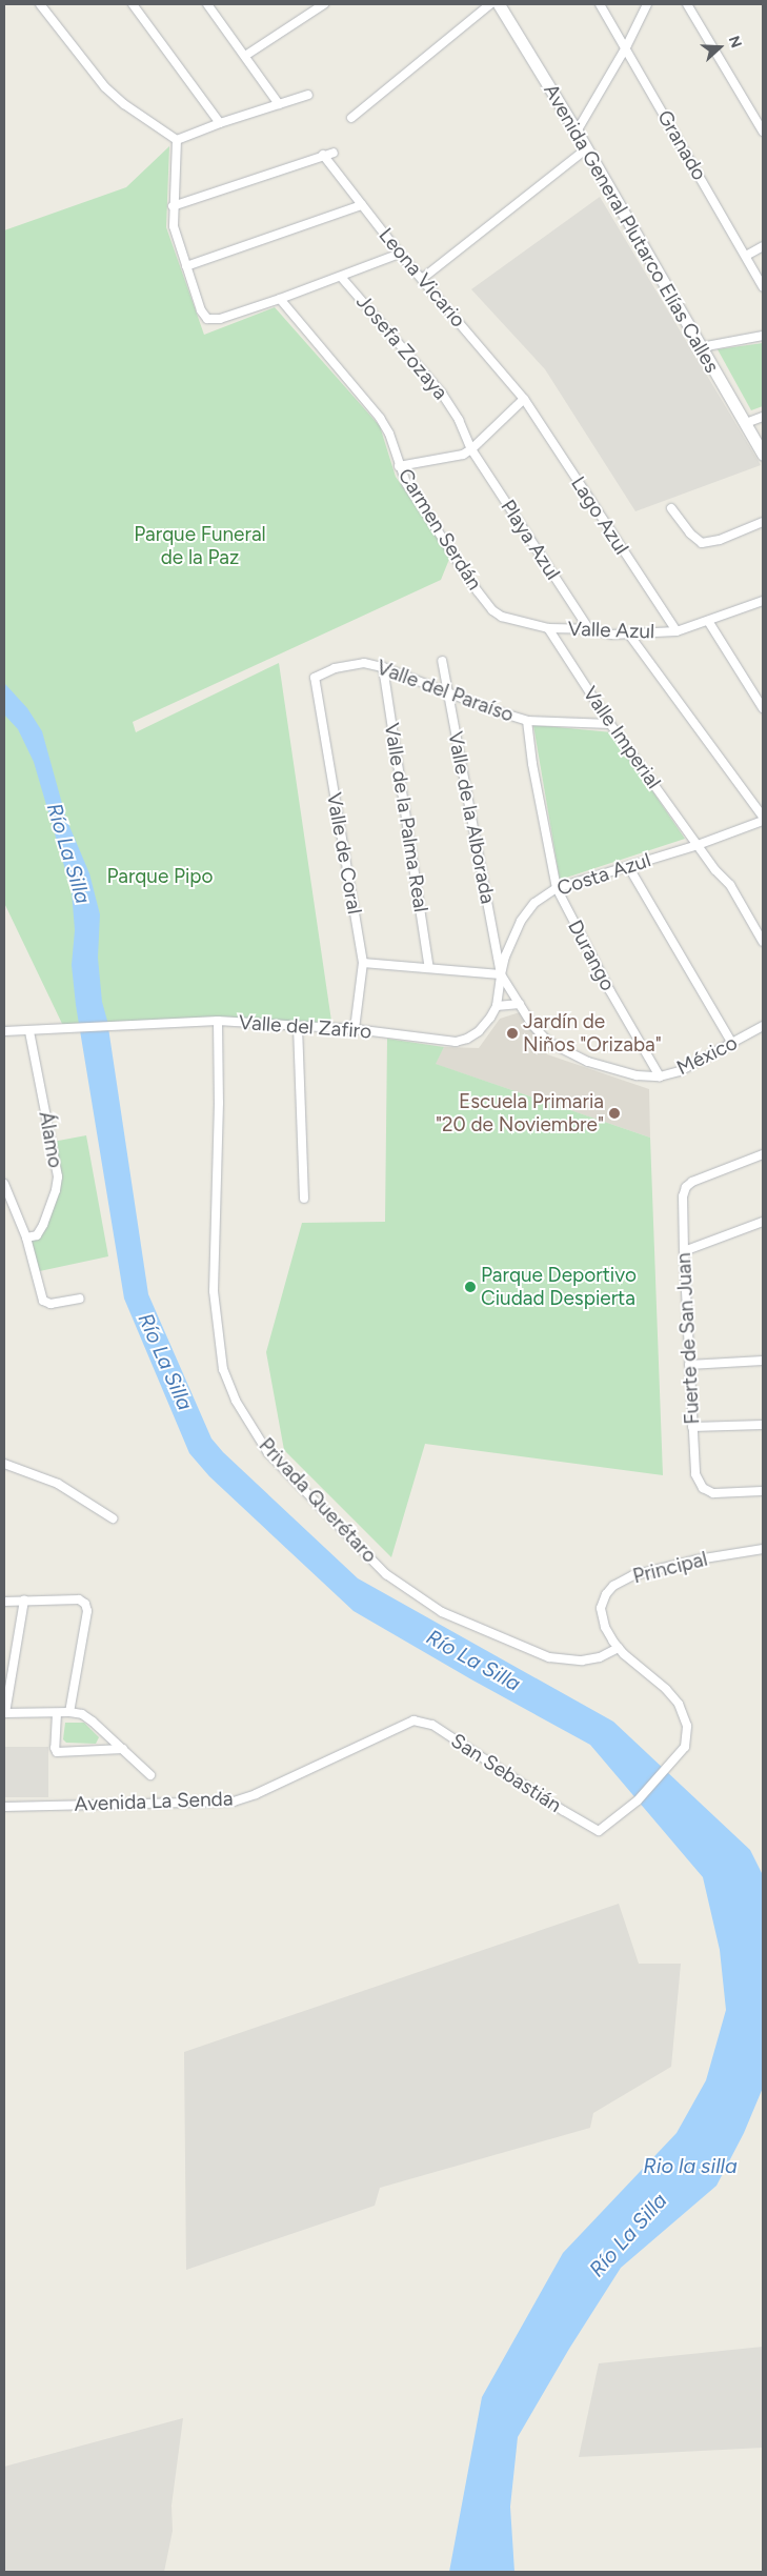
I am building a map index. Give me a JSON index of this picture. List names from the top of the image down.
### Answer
{
  "streets": {
    "street": [
      "Granado",
      "Avenida General Plutarco Elías Calles",
      "Leona Vicario",
      "Josefa Zozaya",
      "Lago Azul",
      "Carmen Serdán",
      "Playa Azul",
      "Valle Azul",
      "Valle del Paraíso",
      "Valle Imperial",
      "Valle de la Palma Real",
      "Valle de la Alborada",
      "Valle de Coral",
      "Costa Azul",
      "Durango",
      "Valle del Zafiro",
      "México",
      "Álamo",
      "Fuerte de San Juan",
      "Privada Querétaro",
      "Principal",
      "San Sebastián",
      "Avenida La Senda"
    ]
  },
  "crossings": [
    ["Leona Vicario", "Lago Azul"],
    ["Josefa Zozaya", "Playa Azul"],
    ["Lago Azul", "Valle Azul"],
    ["Carmen Serdán", "Valle Azul"],
    ["Carmen Serdán", "Valle Imperial"],
    ["Playa Azul", "Valle Azul"],
    ["Valle Azul", "Valle Imperial"],
    ["Valle del Paraíso", "Valle Imperial"],
    ["Valle del Paraíso", "Valle de la Palma Real"],
    ["Valle del Paraíso", "Valle de la Alborada"],
    ["Valle del Paraíso", "Valle de Coral"],
    ["Valle del Paraíso", "Durango"],
    ["Valle Imperial", "Costa Azul"],
    ["Valle de la Alborada", "Costa Azul"],
    ["Valle de la Alborada", "Valle del Zafiro"],
    ["Valle de la Alborada", "México"],
    ["Valle de Coral", "Valle del Zafiro"],
    ["Costa Azul", "Durango"],
    ["Costa Azul", "Valle del Zafiro"],
    ["Costa Azul", "México"],
    ["Durango", "México"],
    ["Valle del Zafiro", "México"],
    ["Valle del Zafiro", "Álamo"],
    ["Valle del Zafiro", "Privada Querétaro"],
    ["Privada Querétaro", "Principal"],
    ["Principal", "San Sebastián"],
    ["San Sebastián", "Avenida La Senda"]
  ],
  "water": ["Río La Silla", "Rio la silla"],
  "parks": ["Parque Funeral de la Paz", "Parque Pipo"],
  "places": ["Jardín de Niños \"Orizaba\"", "Escuela Primaria \"20 de Noviembre\"", "Parque Deportivo Ciudad Despierta"],
  "north": "right"
}
